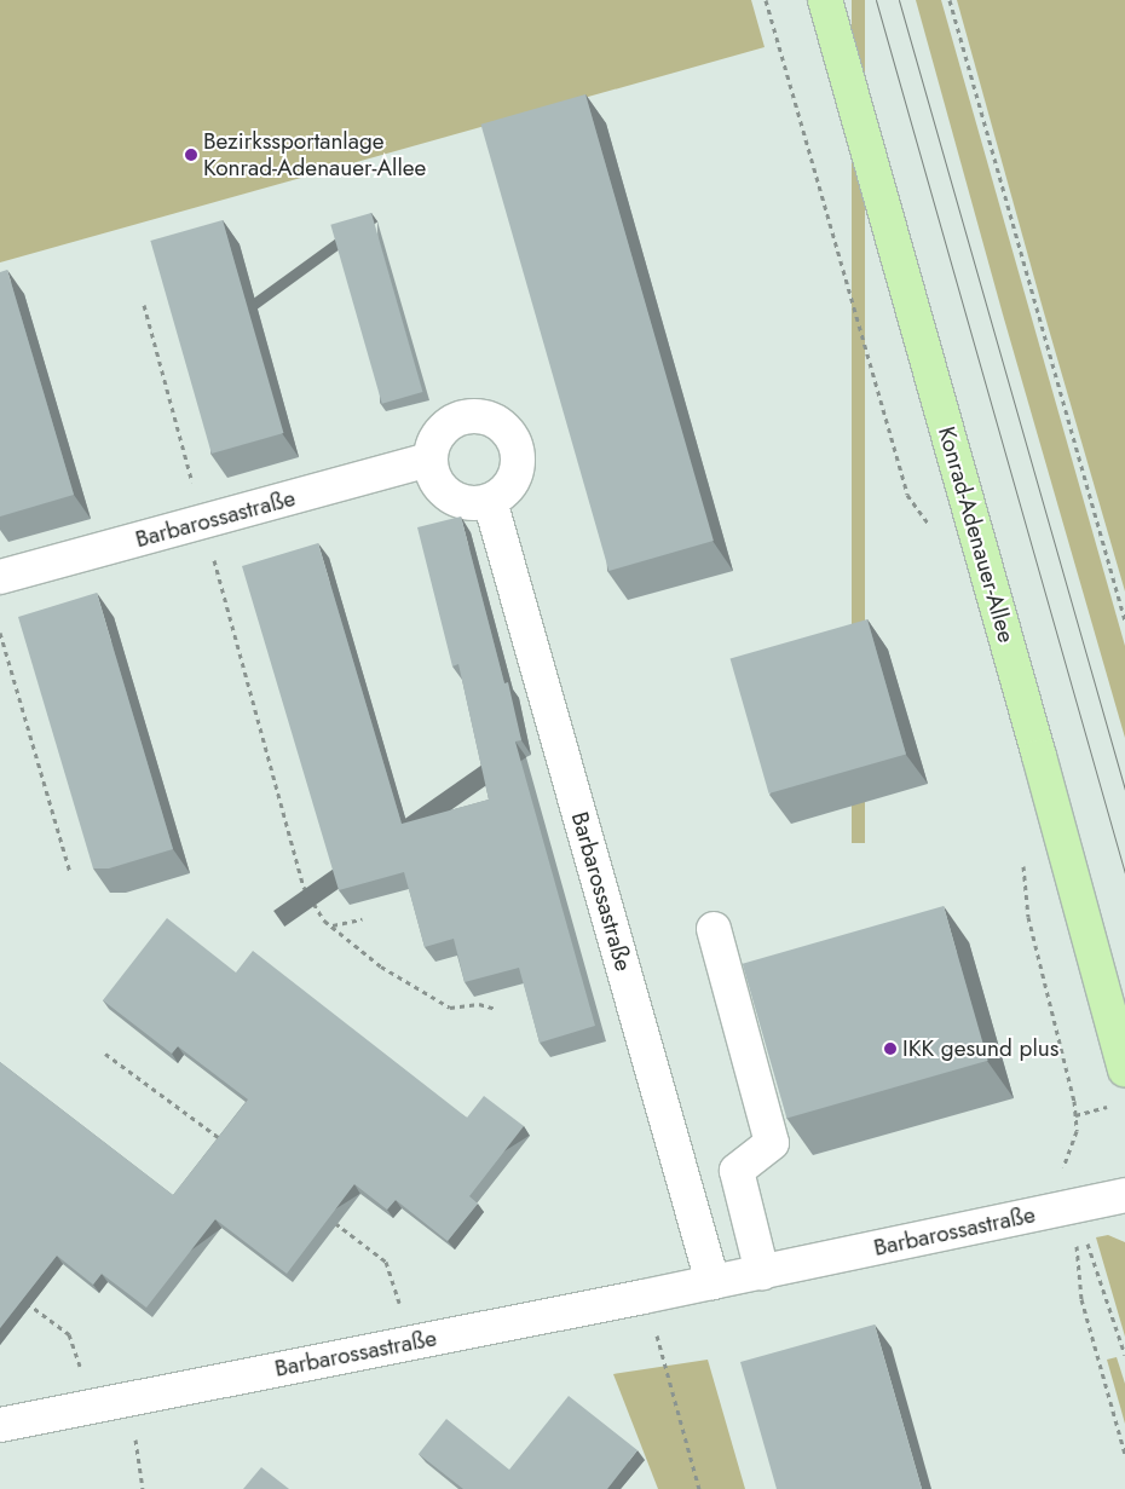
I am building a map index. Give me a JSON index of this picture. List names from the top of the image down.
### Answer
{
  "streets": {
    "main road": ["Konrad-Adenauer-Allee"],
    "street": ["Barbarossastraße"]
  },
  "places": ["Bezirkssportanlage Konrad-Adenauer-Allee", "IKK gesund plus"]
}
